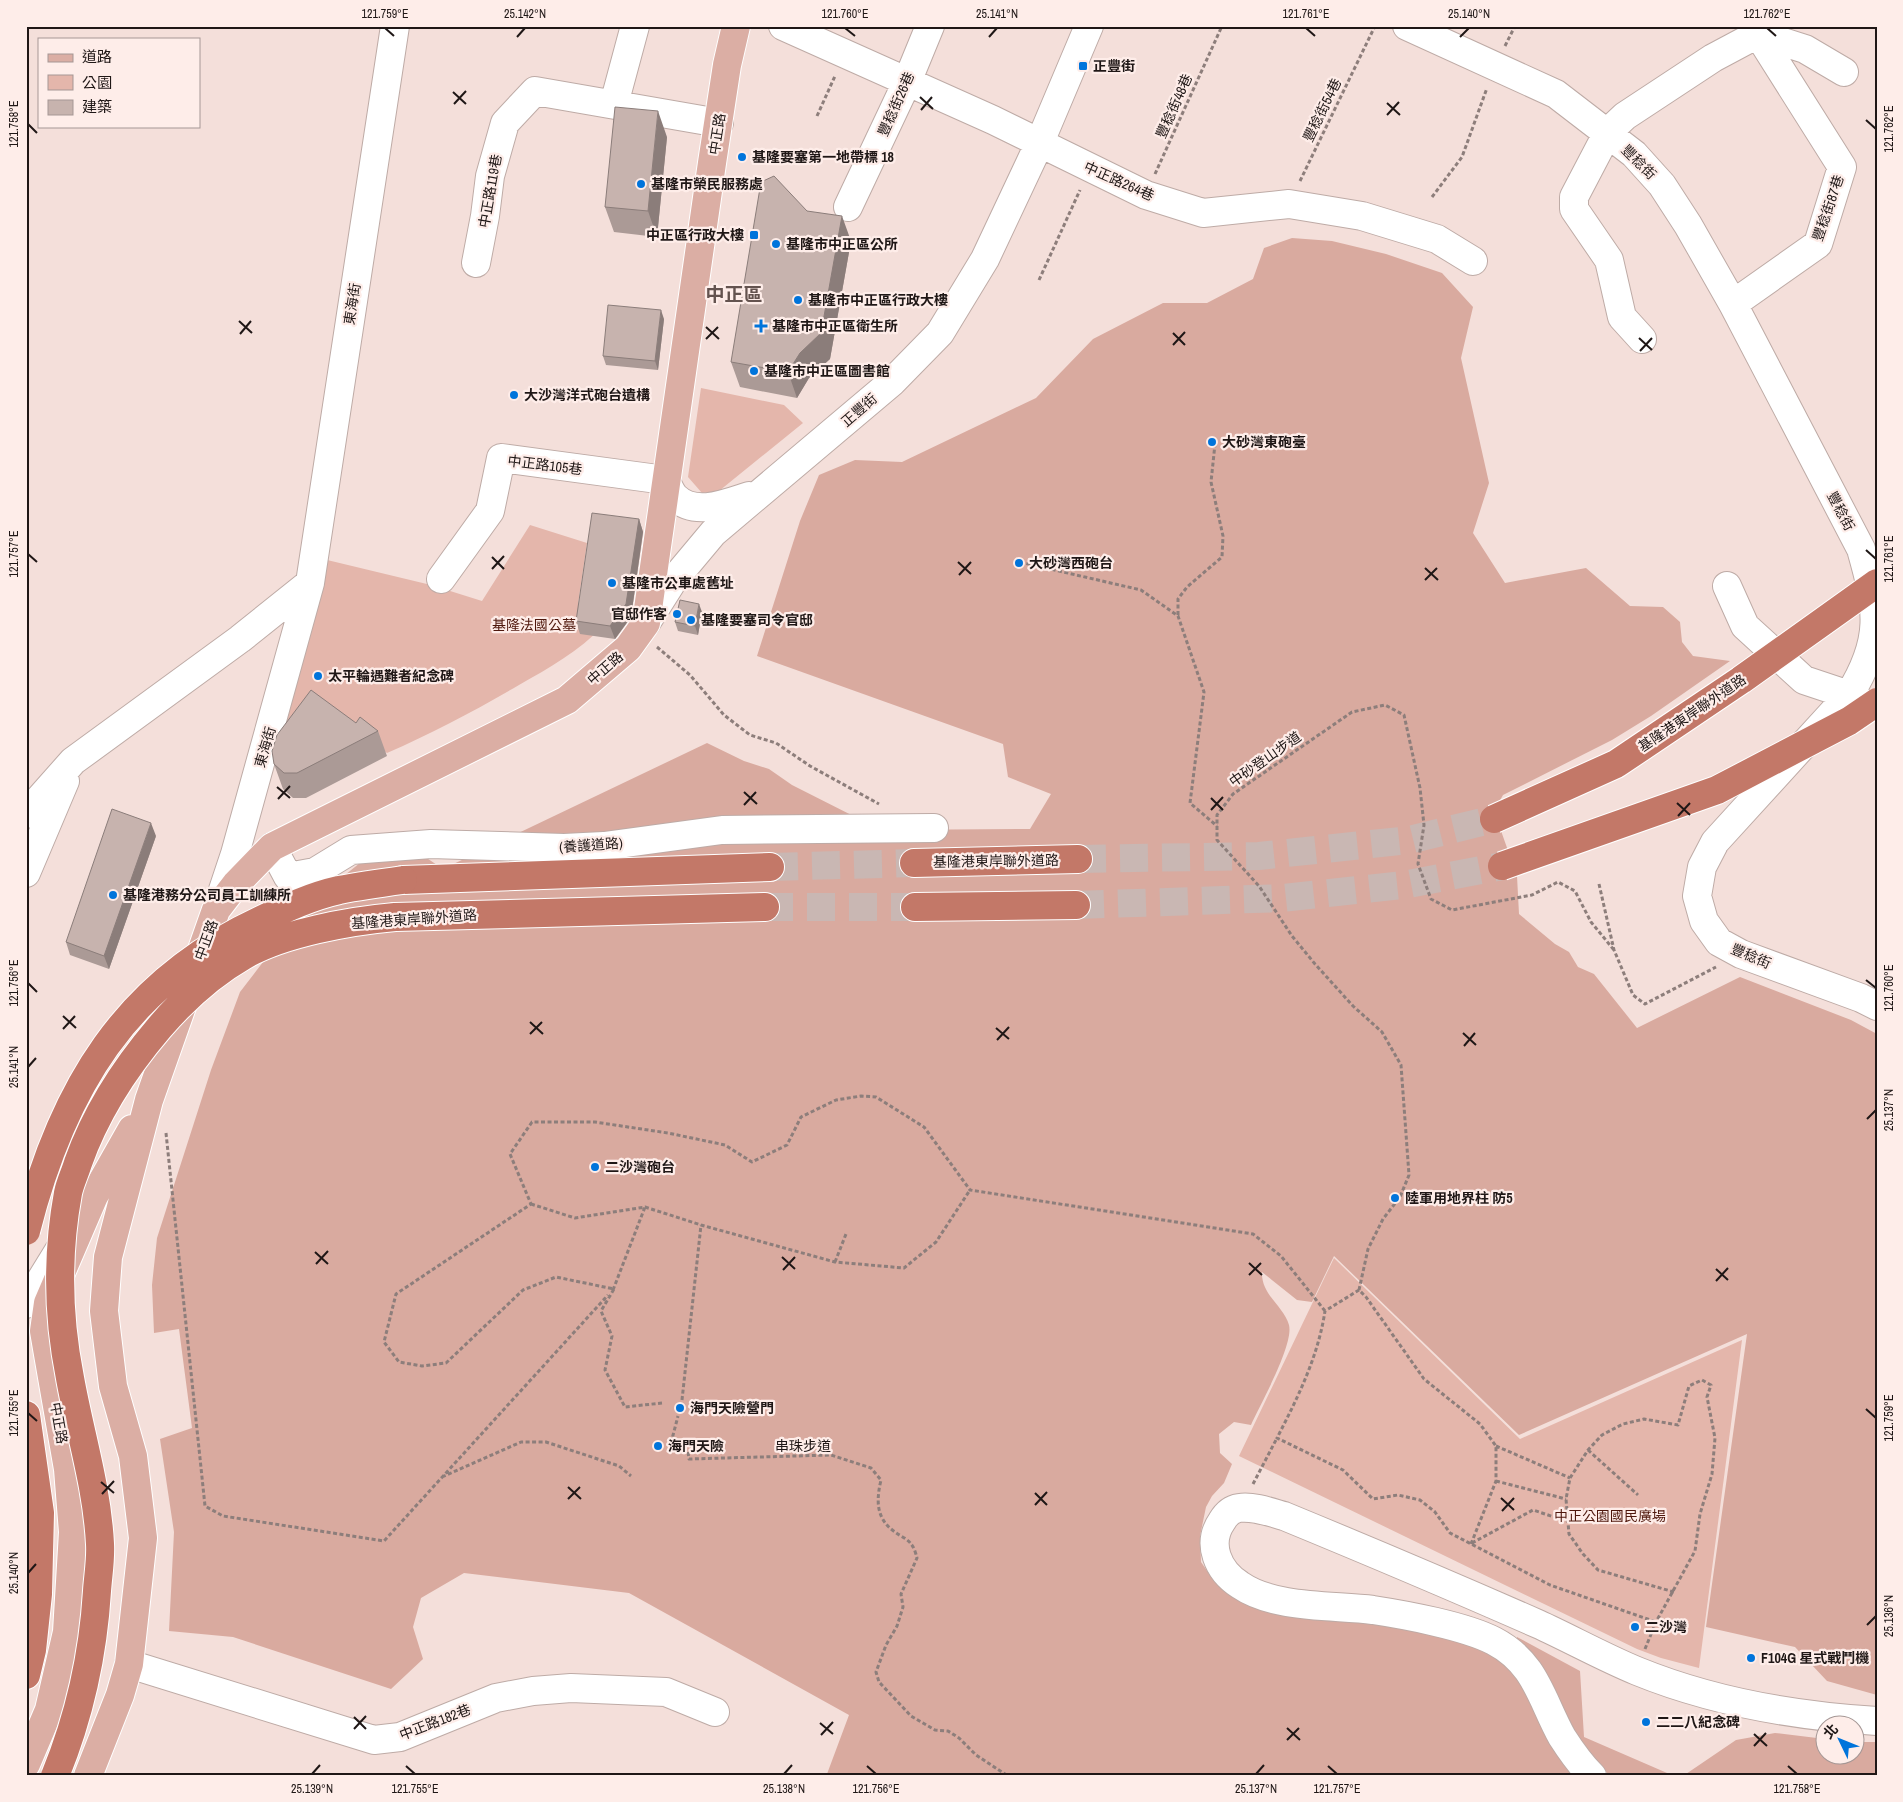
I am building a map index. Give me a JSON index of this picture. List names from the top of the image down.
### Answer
{
  "streets": {
    "highway": ["基隆港東岸聯外道路"],
    "main road": ["中正路"],
    "street": [
      "豐稔街26巷",
      "豐稔街",
      "中正路264巷",
      "中正路119巷",
      "豐稔街87巷",
      "東海街",
      "正豐街",
      "中正路105巷",
      "(養護道路)",
      "中正路182巷"
    ],
    "path": [
      "豐稔街48巷",
      "豐稔街54巷",
      "中砂登山步道",
      "串珠步道"
    ]
  },
  "crossings": [
    ["豐稔街26巷", "中正路264巷"],
    ["豐稔街48巷", "中正路264巷"],
    ["豐稔街54巷", "中正路264巷"],
    ["中正路", "中正路119巷"],
    ["中正路", "東海街"],
    ["中正路", "正豐街"],
    ["中正路", "中正路105巷"],
    ["中正路", "(養護道路)"],
    ["中正路", "中正路182巷"],
    ["豐稔街", "豐稔街87巷"],
    ["中正路264巷", "正豐街"]
  ],
  "districts": ["中正區"],
  "parks": ["基隆法國公墓", "中正公園國民廣場"],
  "places": {
    "transit": ["正豐街", "中正區行政大樓"],
    "other": [
      "基隆要塞第一地帶標 18",
      "基隆市榮民服務處",
      "基隆市中正區公所",
      "基隆市中正區行政大樓",
      "基隆市中正區圖書館",
      "大沙灣洋式砲台遺構",
      "大砂灣東砲臺",
      "大砂灣西砲台",
      "基隆市公車處舊址",
      "官邸作客",
      "基隆要塞司令官邸",
      "太平輪遇難者紀念碑",
      "基隆港務分公司員工訓練所",
      "二沙灣砲台",
      "陸軍用地界柱 防5",
      "海門天險營門",
      "海門天險",
      "二沙灣",
      "F104G 星式戰鬥機",
      "二二八紀念碑"
    ],
    "health": ["基隆市中正區衛生所"]
  },
  "legend": ["道路", "公園", "建築"],
  "north": "top left",
  "coordinates": [
    "121.759°E",
    "25.142°N",
    "121.760°E",
    "25.141°N",
    "121.761°E",
    "25.140°N",
    "121.762°E",
    "121.758°E",
    "121.757°E",
    "121.756°E",
    "25.137°N",
    "121.755°E",
    "25.136°N",
    "25.139°N",
    "25.138°N"
  ]
}
